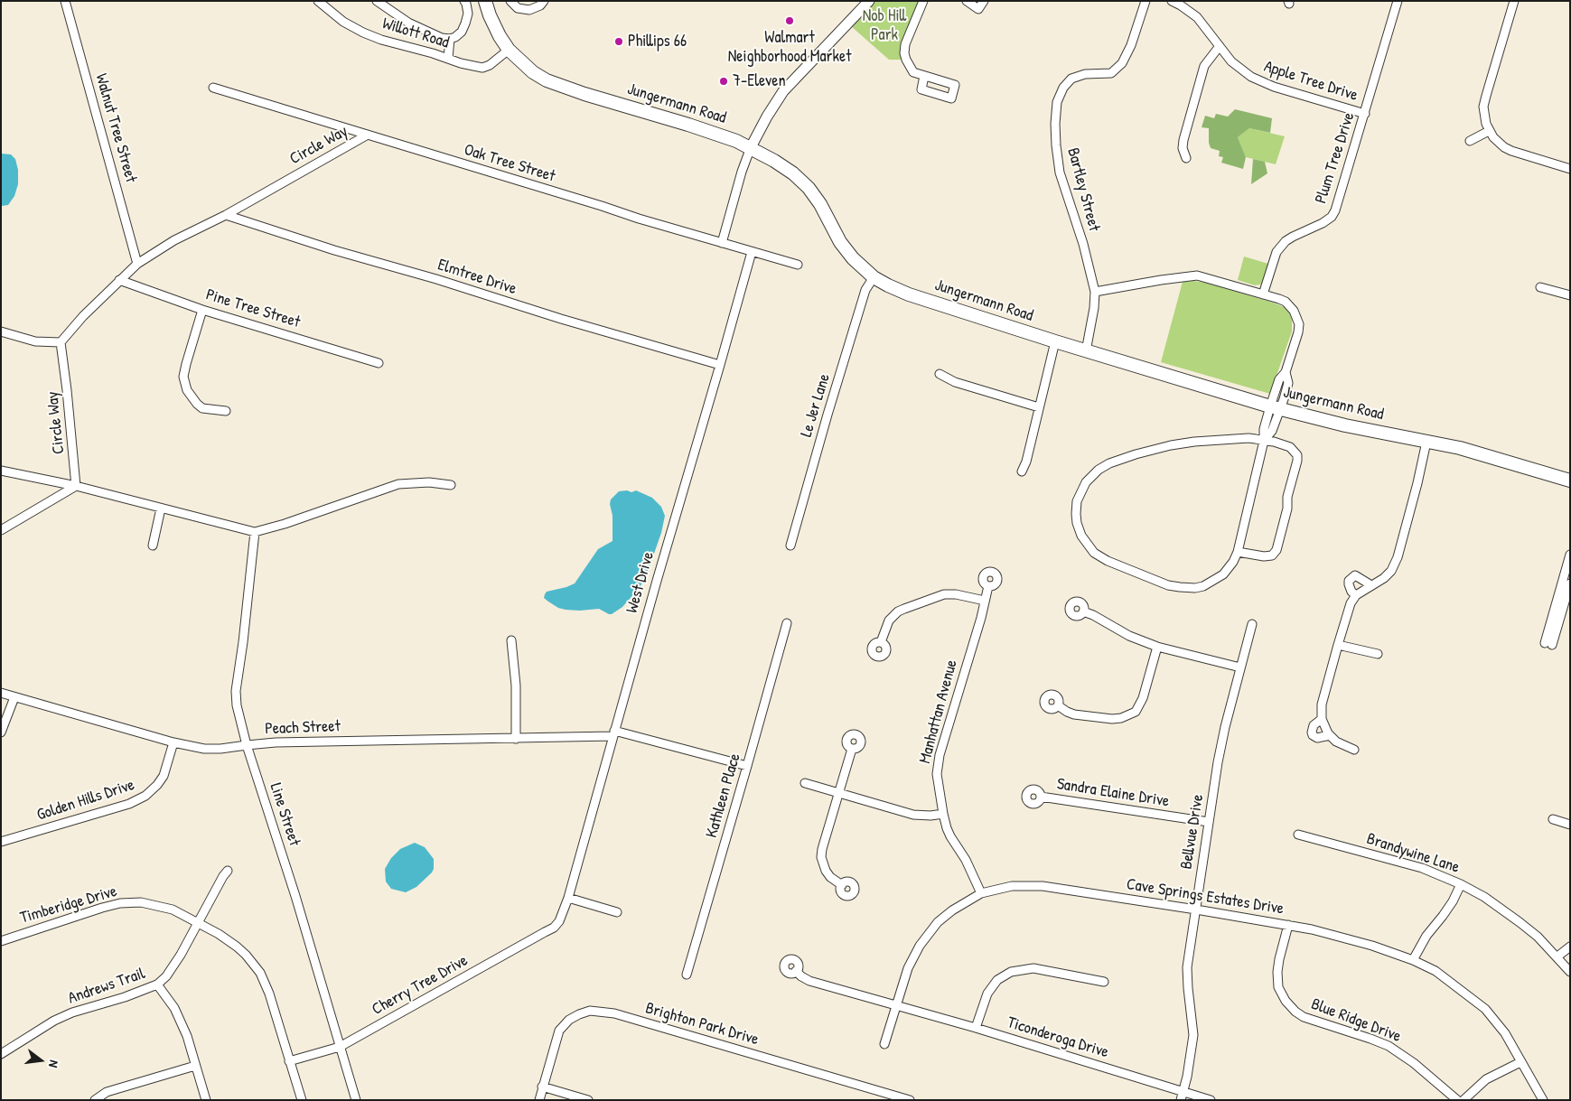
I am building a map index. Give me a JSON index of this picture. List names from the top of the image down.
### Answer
{
  "streets": {
    "main road": ["Jungermann Road"],
    "street": [
      "Willott Road",
      "Apple Tree Drive",
      "Walnut Tree Street",
      "Circle Way",
      "Plum Tree Drive",
      "Oak Tree Street",
      "Bartley Street",
      "Elmtree Drive",
      "Pine Tree Street",
      "Le Jer Lane",
      "West Drive",
      "Manhattan Avenue",
      "Peach Street",
      "Sandra Elaine Drive",
      "Kathleen Place",
      "Golden Hills Drive",
      "Line Street",
      "Bellvue Drive",
      "Brandywine Lane",
      "Cave Springs Estates Drive",
      "Timberidge Drive",
      "Cherry Tree Drive",
      "Andrews Trail",
      "Blue Ridge Drive",
      "Brighton Park Drive",
      "Ticonderoga Drive"
    ]
  },
  "crossings": [
    ["Willott Road", "Jungermann Road"],
    ["Apple Tree Drive", "Plum Tree Drive"],
    ["Jungermann Road", "Bartley Street"],
    ["Jungermann Road", "Le Jer Lane"],
    ["Walnut Tree Street", "Circle Way"],
    ["Circle Way", "Oak Tree Street"],
    ["Circle Way", "Elmtree Drive"],
    ["Circle Way", "Pine Tree Street"],
    ["Oak Tree Street", "West Drive"],
    ["Elmtree Drive", "West Drive"],
    ["West Drive", "Peach Street"],
    ["West Drive", "Cherry Tree Drive"],
    ["Manhattan Avenue", "Cave Springs Estates Drive"],
    ["Peach Street", "Kathleen Place"],
    ["Peach Street", "Golden Hills Drive"],
    ["Peach Street", "Line Street"],
    ["Sandra Elaine Drive", "Bellvue Drive"],
    ["Line Street", "Cherry Tree Drive"],
    ["Bellvue Drive", "Cave Springs Estates Drive"],
    ["Bellvue Drive", "Ticonderoga Drive"],
    ["Cave Springs Estates Drive", "Blue Ridge Drive"],
    ["Cave Springs Estates Drive", "Ticonderoga Drive"],
    ["Timberidge Drive", "Cherry Tree Drive"],
    ["Timberidge Drive", "Andrews Trail"]
  ],
  "parks": ["Nob Hill Park"],
  "places": ["Walmart Neighborhood Market", "Phillips 66", "7-Eleven"],
  "north": "right"
}
